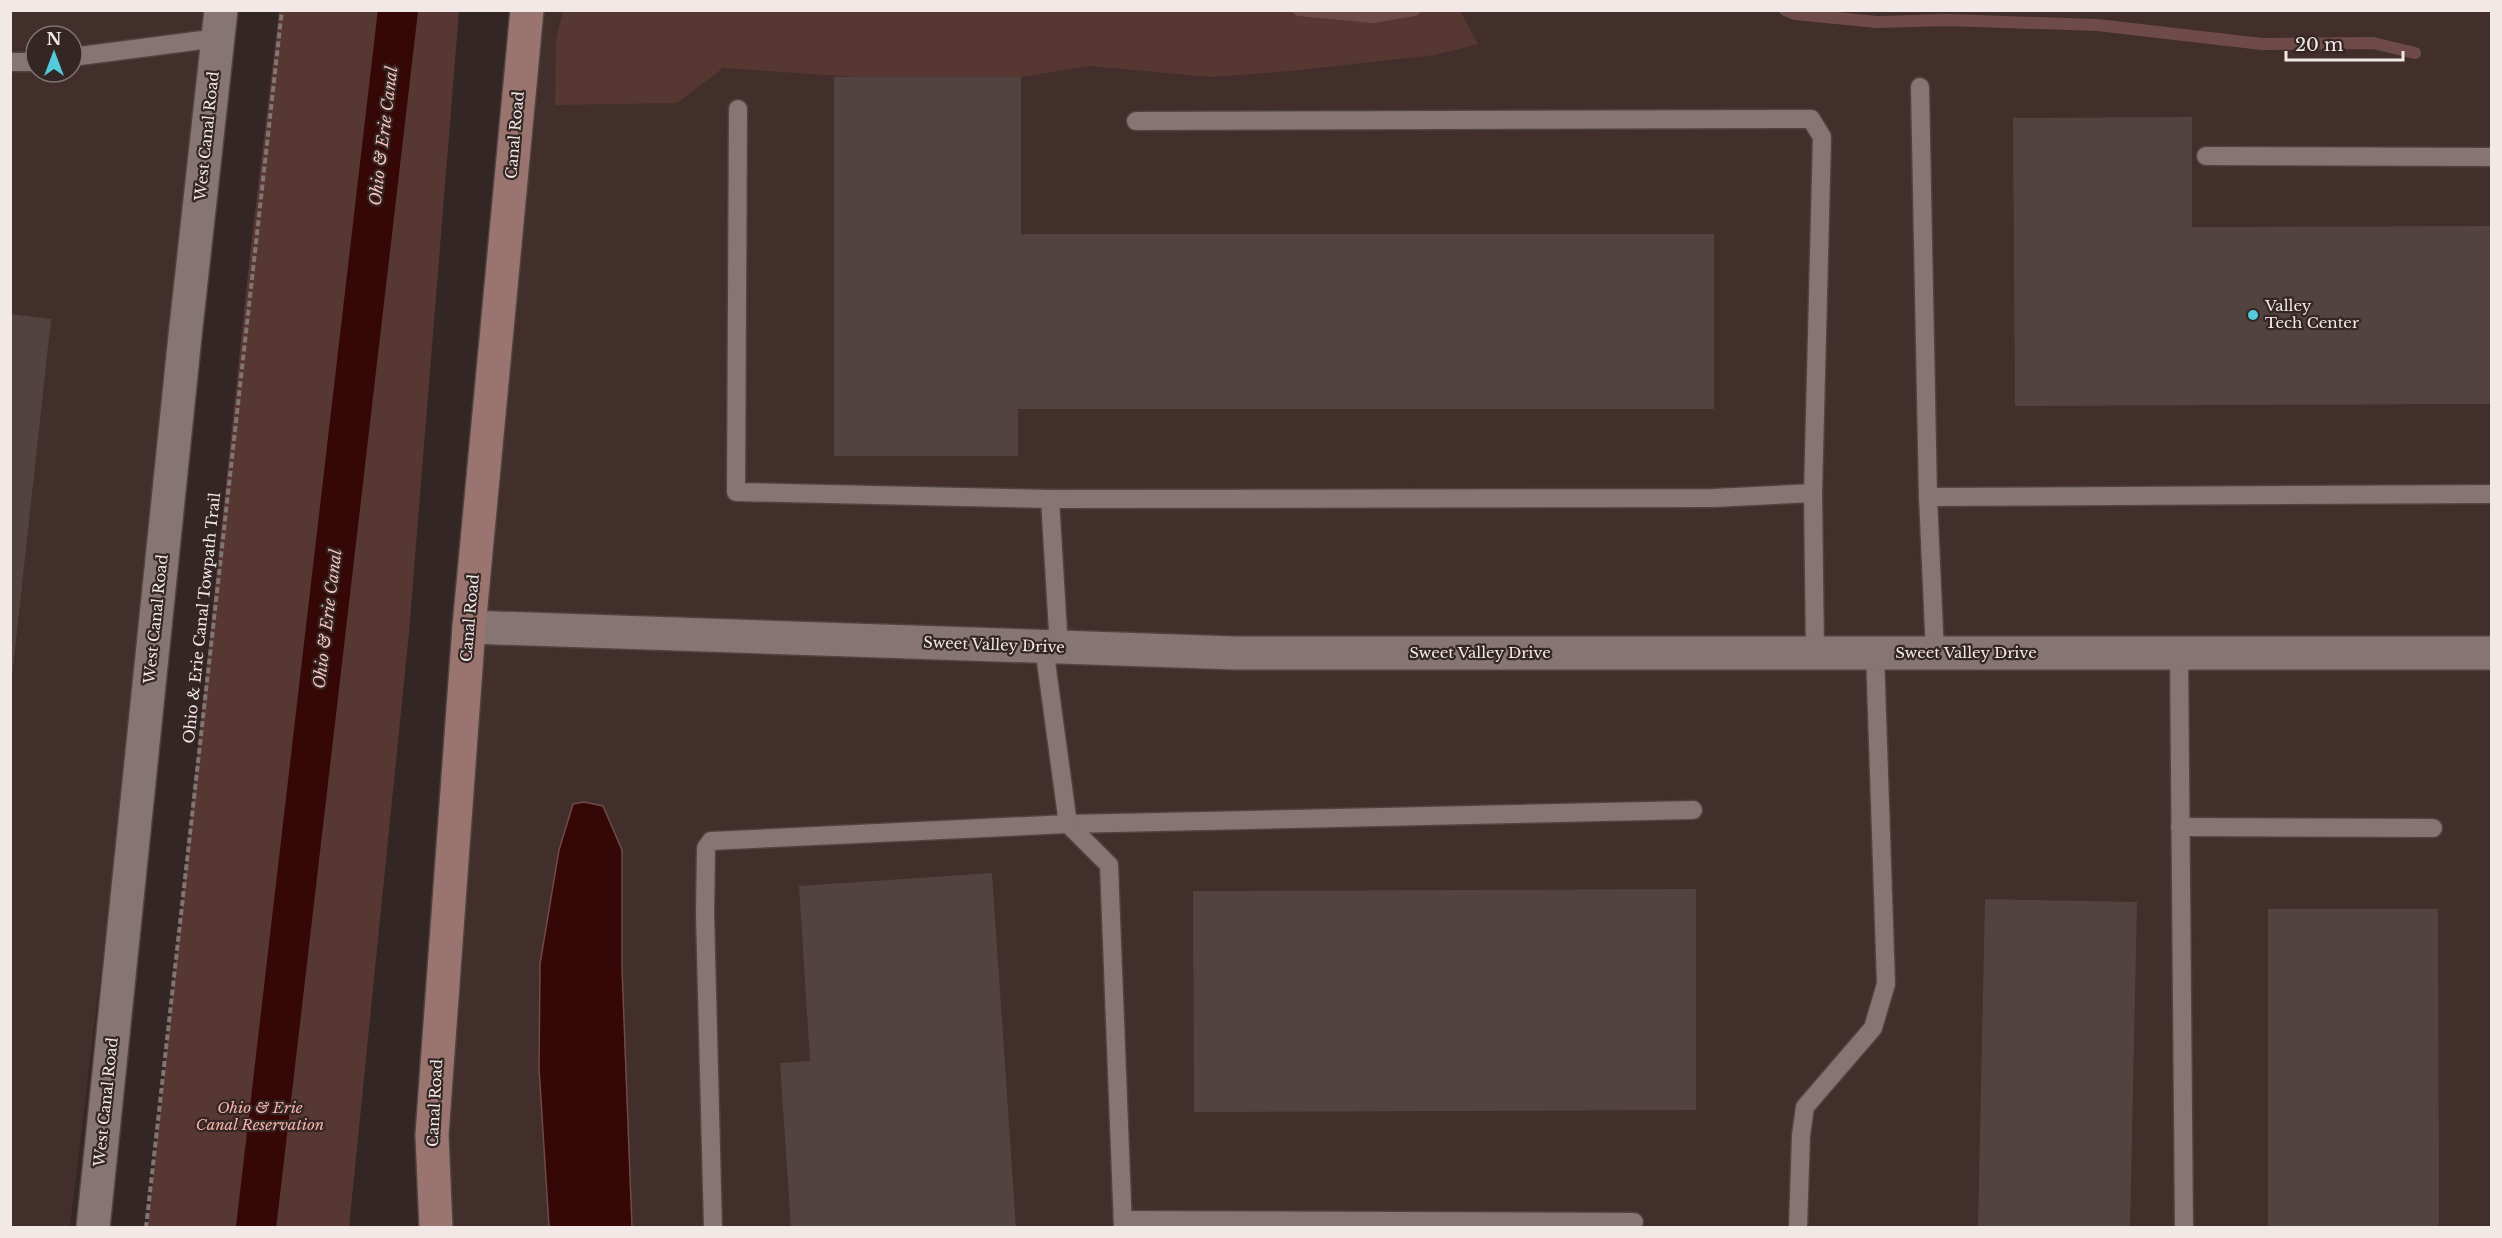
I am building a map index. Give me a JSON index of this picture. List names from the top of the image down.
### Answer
{
  "streets": {
    "main road": ["Canal Road"],
    "street": ["West Canal Road", "Sweet Valley Drive"],
    "path": ["Ohio & Erie Canal Towpath Trail"]
  },
  "crossings": [
    ["Canal Road", "Sweet Valley Drive"]
  ],
  "water": ["Ohio & Erie Canal"],
  "parks": ["Ohio & Erie Canal Reservation"],
  "places": ["Valley Tech Center"],
  "scale_bar": "20 m",
  "north": "top"
}
